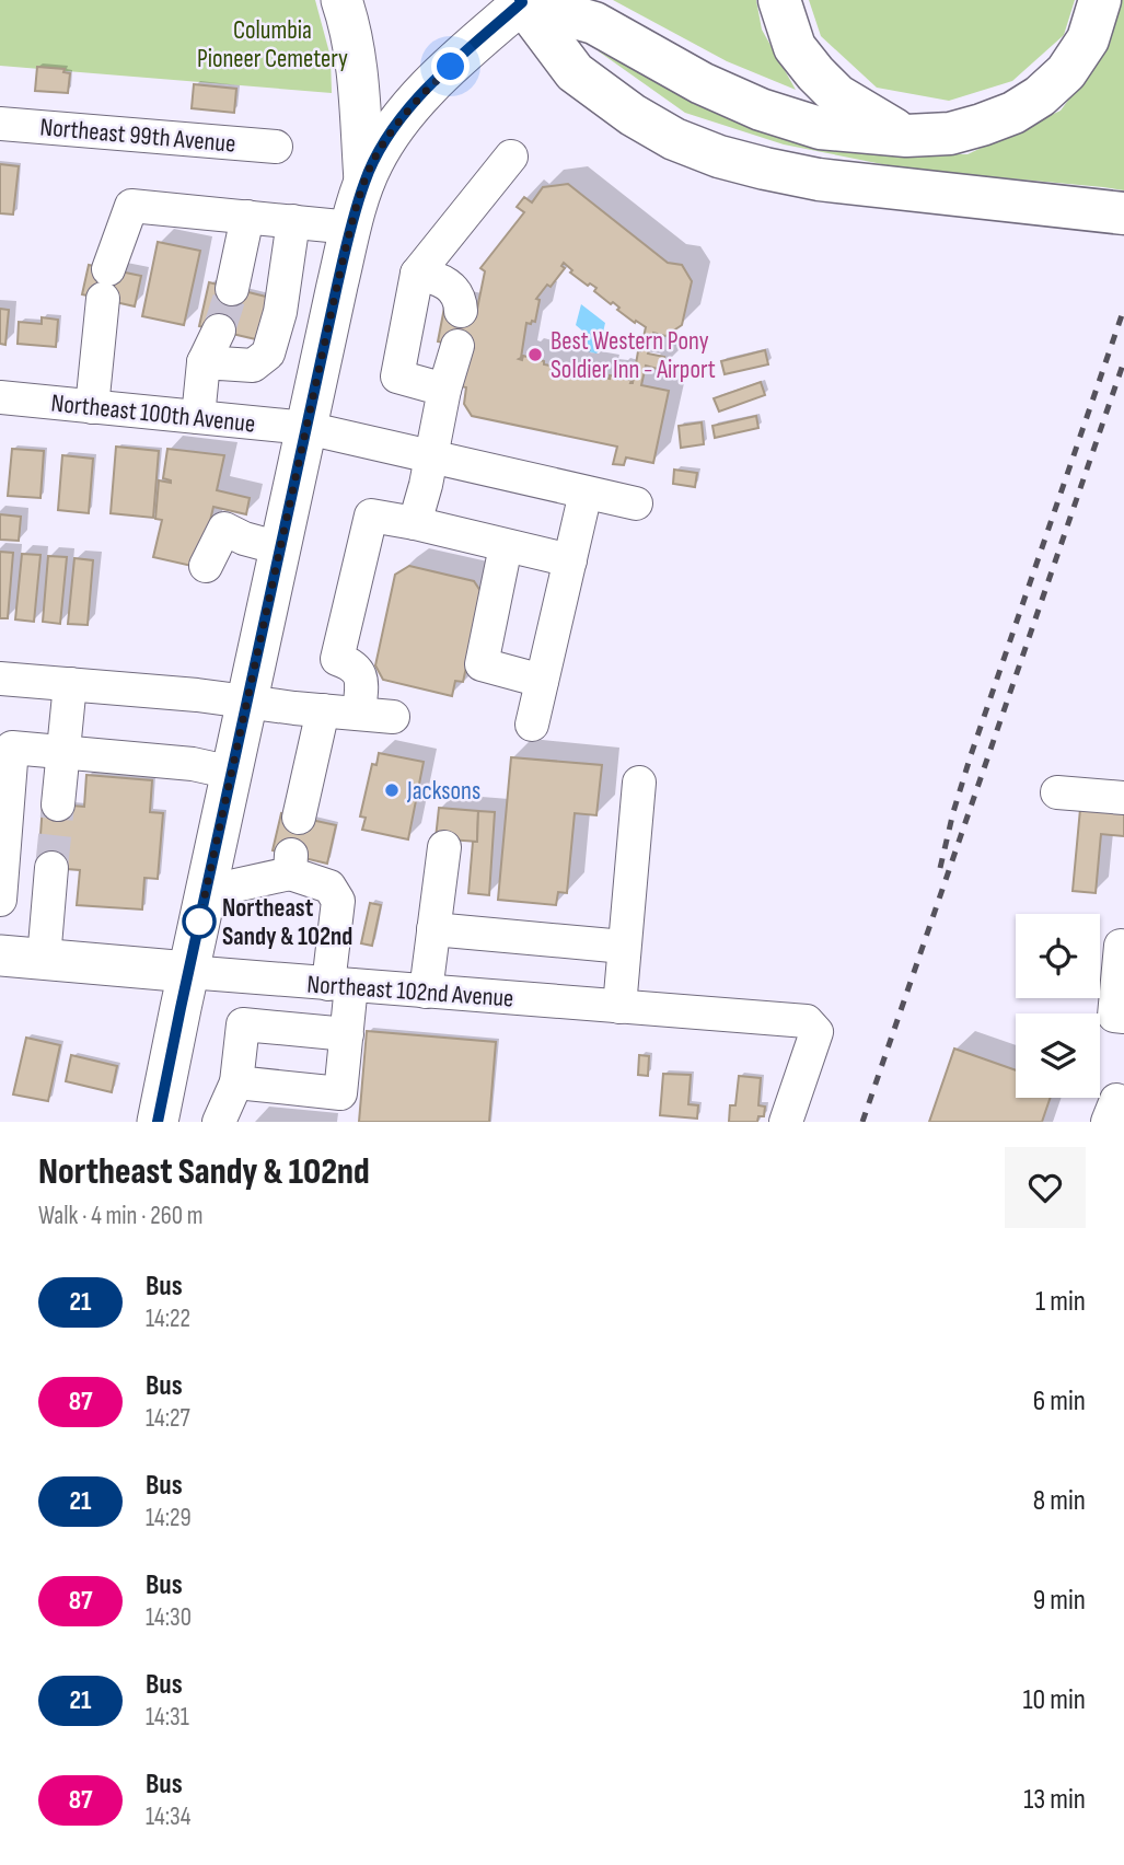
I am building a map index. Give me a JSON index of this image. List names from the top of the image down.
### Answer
{
  "streets": {
    "main road": ["Northeast 102nd Avenue"],
    "street": ["Northeast 99th Avenue", "Northeast 100th Avenue"]
  },
  "parks": ["Columbia Pioneer Cemetery"],
  "places": ["Best Western Pony Soldier Inn - Airport", "Jacksons", "Northeast Sandy & 102nd"],
  "lines": ["bus line 21"],
  "page": {
    "heading": ["Northeast Sandy & 102nd", "Walk · 4 min · 260 m"],
    "list": [
      {
        "mark": "21",
        "name": "Bus",
        "note": "14:22",
        "value": "1 min"
      },
      {
        "mark": "87",
        "name": "Bus",
        "note": "14:27",
        "value": "6 min"
      },
      {
        "mark": "21",
        "name": "Bus",
        "note": "14:29",
        "value": "8 min"
      },
      {
        "mark": "87",
        "name": "Bus",
        "note": "14:30",
        "value": "9 min"
      },
      {
        "mark": "21",
        "name": "Bus",
        "note": "14:31",
        "value": "10 min"
      },
      {
        "mark": "87",
        "name": "Bus",
        "note": "14:34",
        "value": "13 min"
      }
    ]
  }
}
